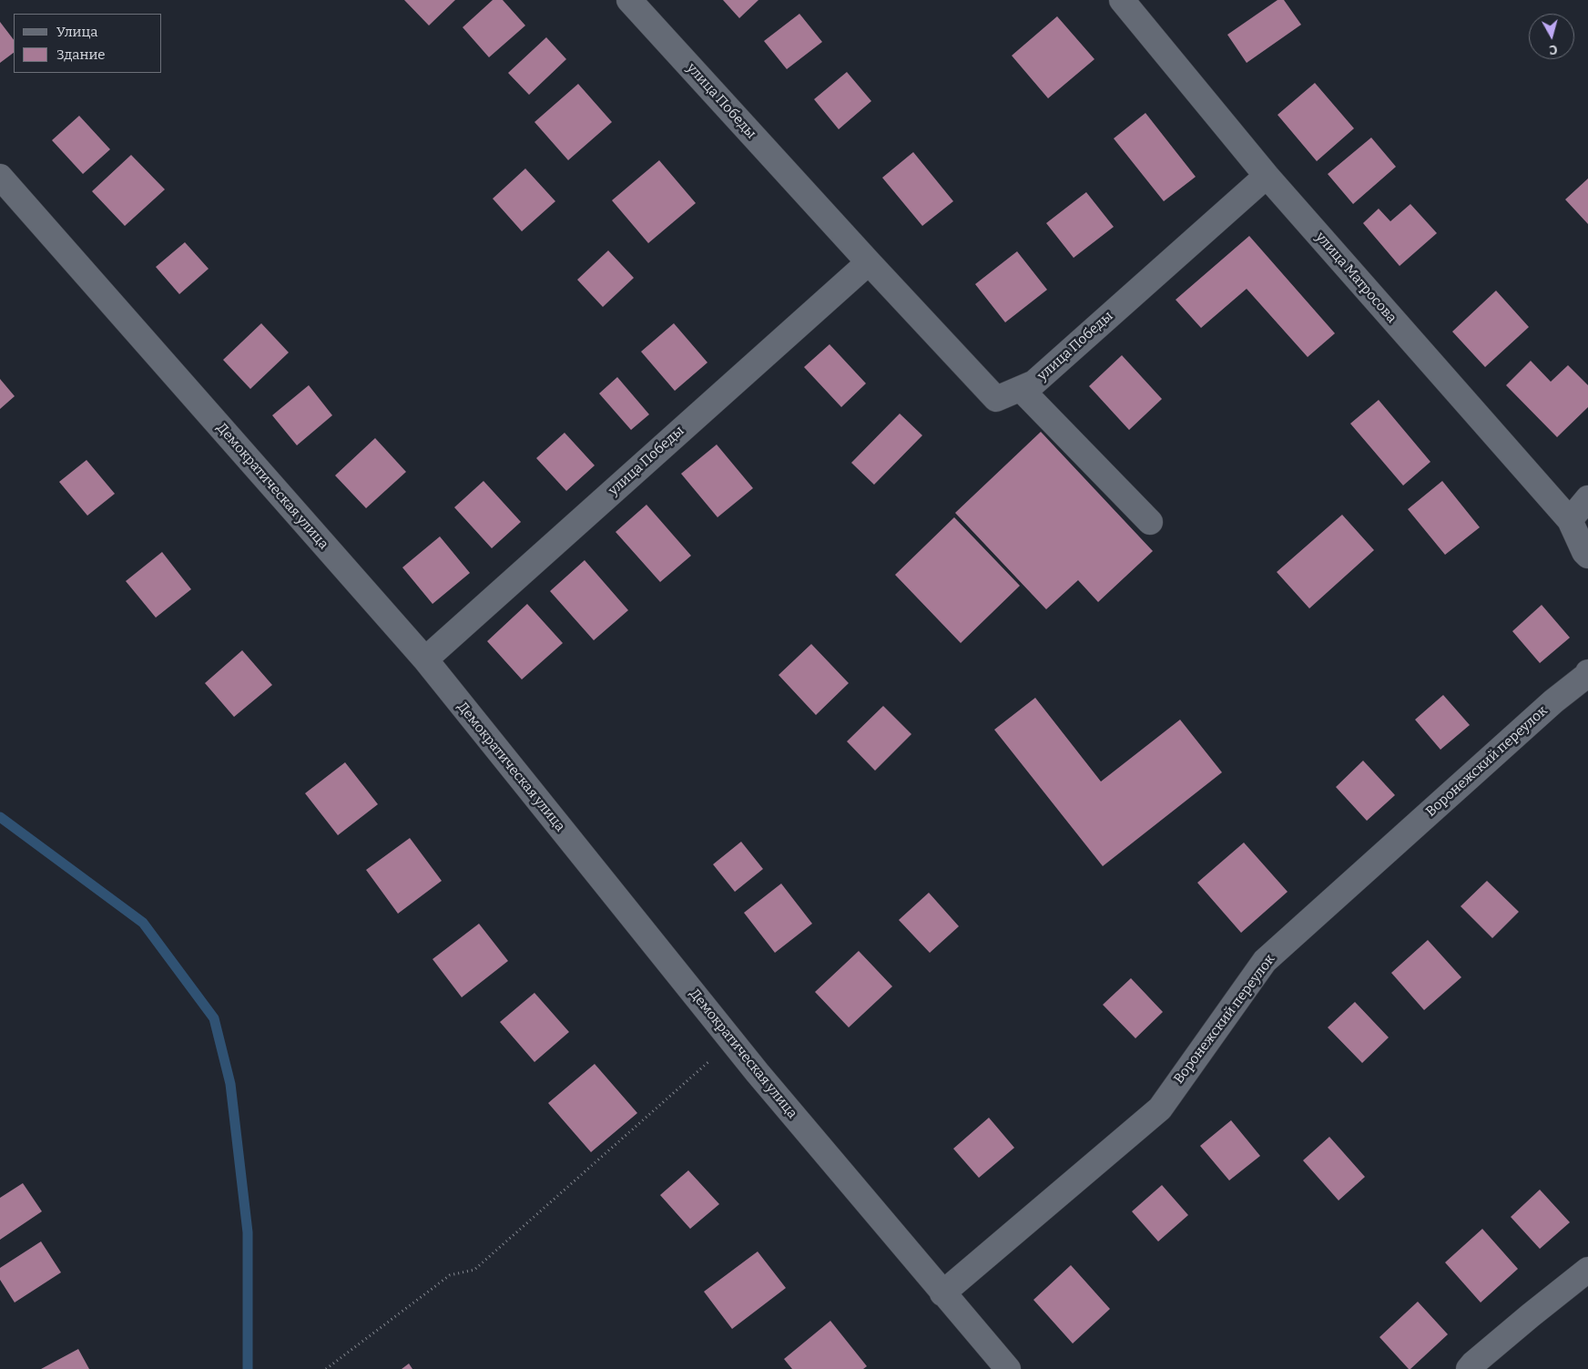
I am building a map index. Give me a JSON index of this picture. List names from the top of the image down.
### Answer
{
  "streets": {
    "street": [
      "улица Победы",
      "улица Матросова",
      "Демократическая улица",
      "Воронежский переулок"
    ]
  },
  "crossings": [
    ["улица Победы", "улица Матросова"],
    ["улица Победы", "Демократическая улица"],
    ["Демократическая улица", "Воронежский переулок"]
  ],
  "legend": ["Улица", "Здание"],
  "north": "bottom"
}
